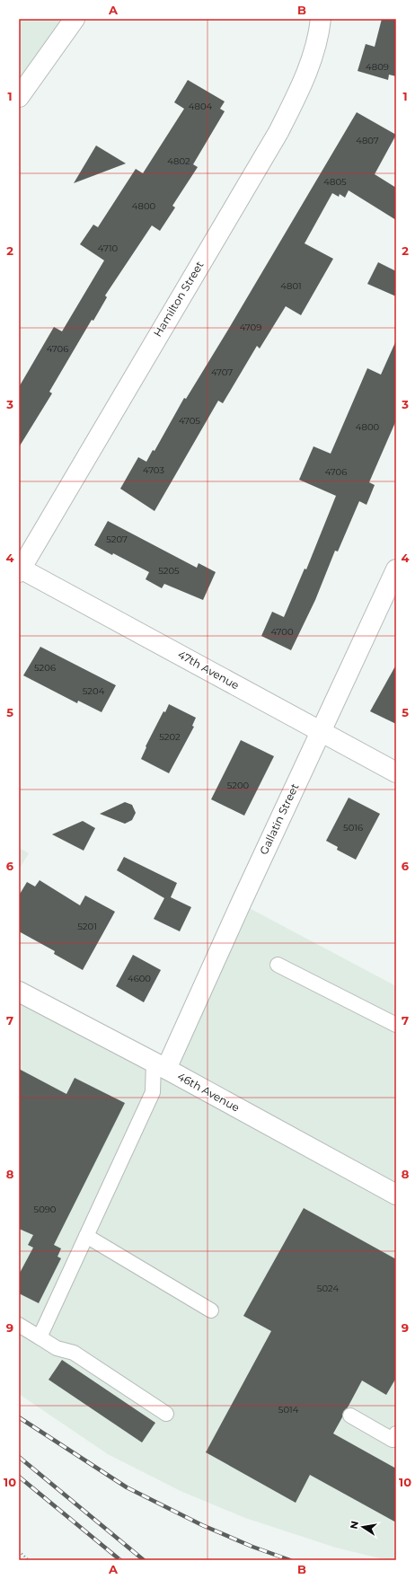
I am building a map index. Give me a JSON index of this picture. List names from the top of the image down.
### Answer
{
  "streets": {
    "street": [
      "Hamilton Street",
      "47th Avenue",
      "Gallatin Street",
      "46th Avenue"
    ]
  },
  "crossings": [
    ["Hamilton Street", "47th Avenue"],
    ["47th Avenue", "Gallatin Street"],
    ["Gallatin Street", "46th Avenue"]
  ],
  "house_numbers": [
    "4809",
    "4804",
    "4807",
    "4802",
    "4805",
    "4800",
    "4710",
    "4801",
    "4709",
    "4706",
    "4707",
    "4705",
    "4800",
    "4703",
    "4706",
    "5207",
    "5205",
    "4700",
    "5206",
    "5204",
    "5202",
    "5200",
    "5016",
    "5201",
    "4600",
    "5090",
    "5024",
    "5014"
  ],
  "north": "left",
  "grid": {
    "columns": ["A", "B"],
    "rows": [
      "1",
      "2",
      "3",
      "4",
      "5",
      "6",
      "7",
      "8",
      "9",
      "10"
    ]
  }
}
